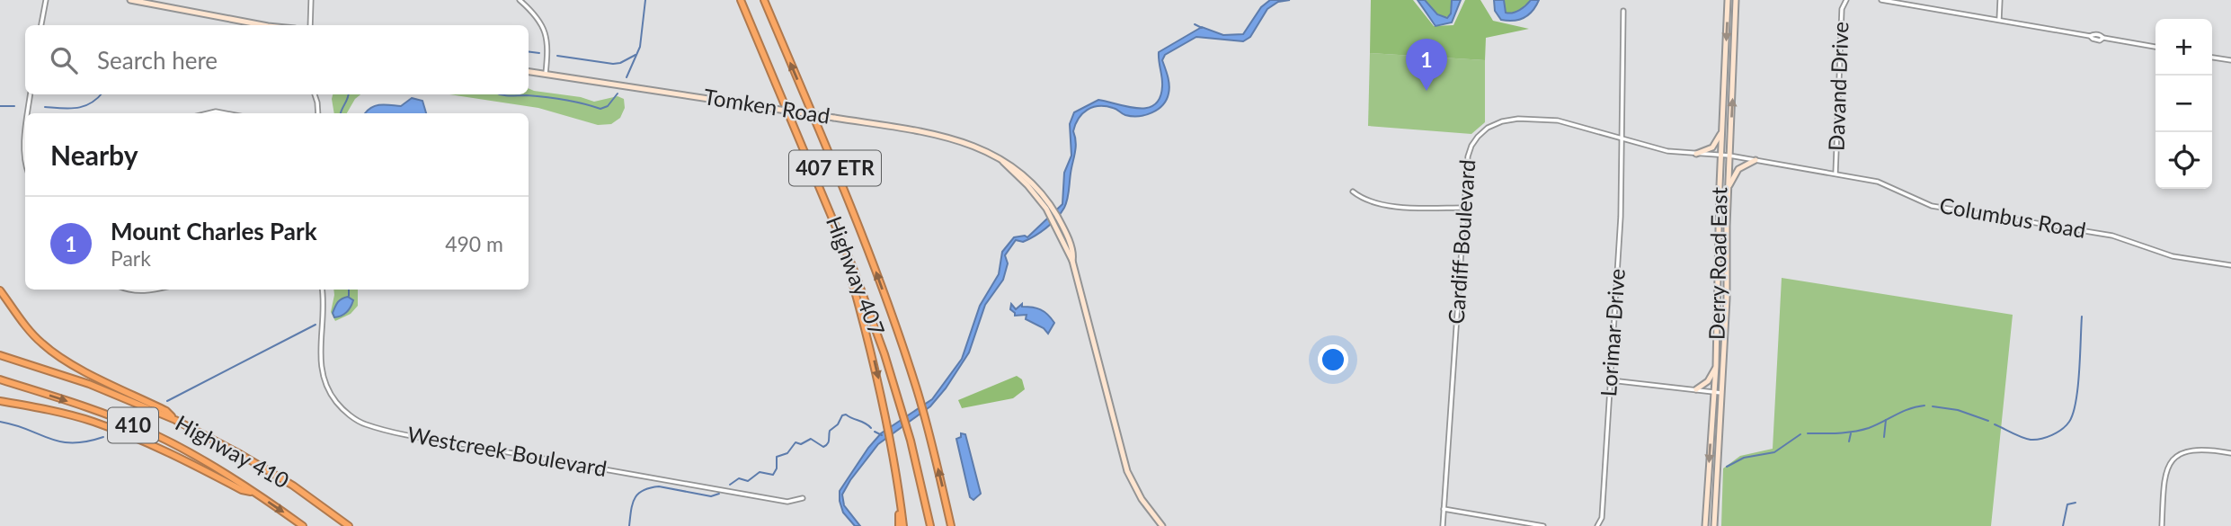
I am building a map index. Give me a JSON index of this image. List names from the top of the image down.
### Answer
{
  "streets": {
    "highway": [
      "407 ETR",
      "Highway 407",
      "410",
      "Highway 410"
    ],
    "main road": ["Tomken Road", "Derry Road East"],
    "street": [
      "Davand Drive",
      "Columbus Road",
      "Cardiff Boulevard",
      "Lorimar Drive",
      "Westcreek Boulevard"
    ]
  },
  "crossings": [
    ["Davand Drive", "Columbus Road"],
    ["Columbus Road", "Cardiff Boulevard"],
    ["Columbus Road", "Derry Road East"],
    ["Cardiff Boulevard", "Derry Road East"],
    ["Cardiff Boulevard", "Lorimar Drive"]
  ],
  "page": {
    "map_buttons": ["+", "−"],
    "search": "Search here",
    "pins": "1",
    "heading": "Nearby",
    "list": [
      {
        "mark": "1",
        "name": "Mount Charles Park",
        "note": "Park",
        "value": "490 m"
      }
    ]
  }
}
